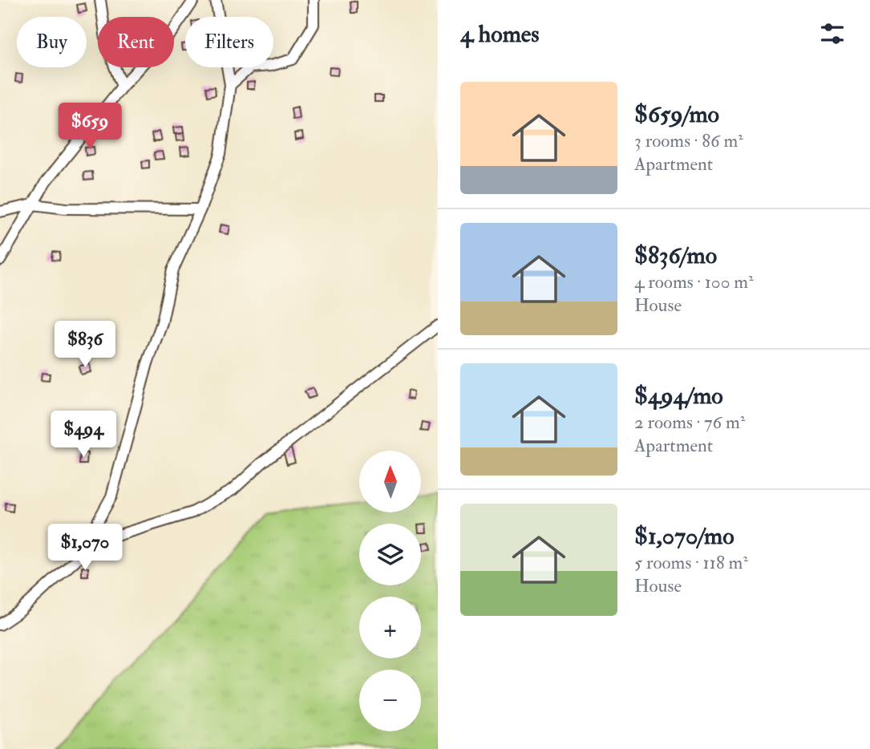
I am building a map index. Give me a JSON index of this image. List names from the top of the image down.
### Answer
{
  "north": "top",
  "page": {
    "heading": "4 homes",
    "chip": ["Buy", "Rent", "Filters"],
    "list": [
      {
        "name": "$659/mo",
        "note": "3 rooms · 86 m² · Apartment"
      },
      {
        "name": "$836/mo",
        "note": "4 rooms · 100 m² · House"
      },
      {
        "name": "$494/mo",
        "note": "2 rooms · 76 m² · Apartment"
      },
      {
        "name": "$1,070/mo",
        "note": "5 rooms · 118 m² · House"
      }
    ],
    "price": [
      "$659",
      "$836",
      "$494",
      "$1,070"
    ],
    "map_buttons": ["+", "−"]
  }
}
